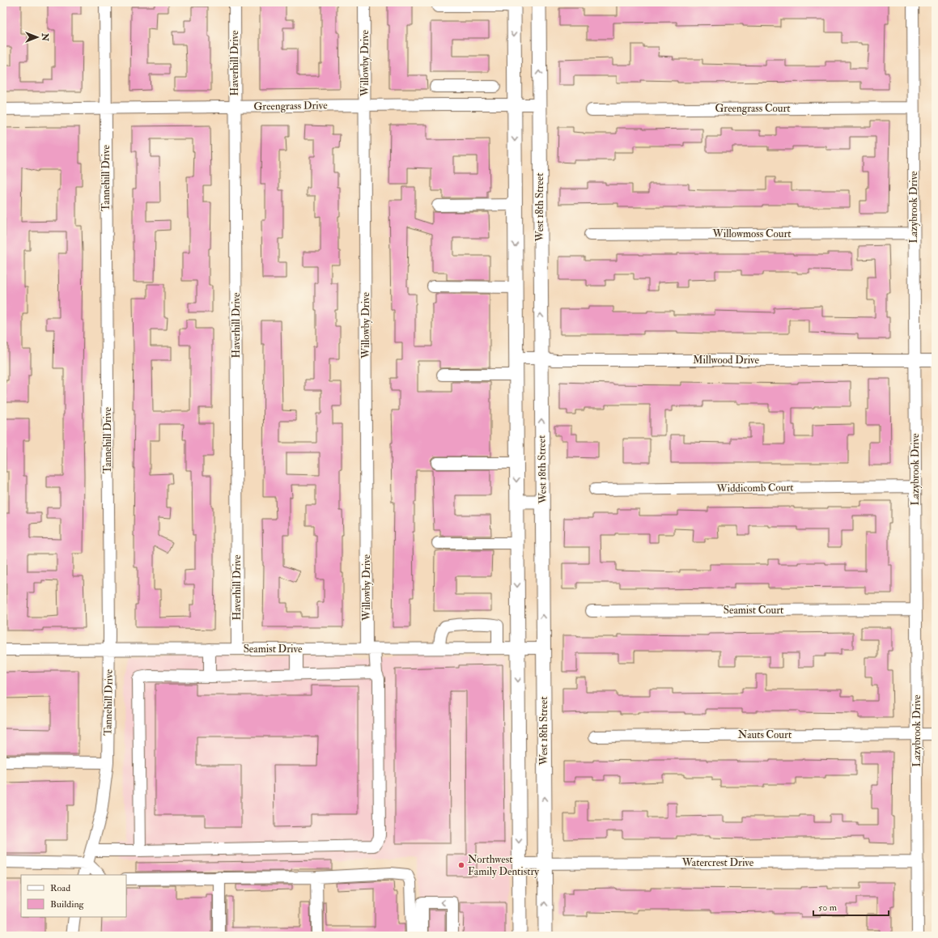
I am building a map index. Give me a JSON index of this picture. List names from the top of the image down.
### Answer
{
  "streets": {
    "main road": ["West 18th Street"],
    "street": [
      "Haverhill Drive",
      "Willowby Drive",
      "Greengrass Drive",
      "Greengrass Court",
      "Tannehill Drive",
      "Lazybrook Drive",
      "Willowmoss Court",
      "Millwood Drive",
      "Widdicomb Court",
      "Seamist Court",
      "Seamist Drive",
      "Nauts Court",
      "Watercrest Drive"
    ]
  },
  "crossings": [
    ["Haverhill Drive", "Greengrass Drive"],
    ["Haverhill Drive", "Seamist Drive"],
    ["Willowby Drive", "Greengrass Drive"],
    ["Willowby Drive", "Seamist Drive"],
    ["Greengrass Drive", "Tannehill Drive"],
    ["Greengrass Drive", "West 18th Street"],
    ["Greengrass Court", "Lazybrook Drive"],
    ["Tannehill Drive", "Seamist Drive"],
    ["West 18th Street", "Millwood Drive"],
    ["West 18th Street", "Seamist Drive"],
    ["West 18th Street", "Watercrest Drive"],
    ["Lazybrook Drive", "Willowmoss Court"],
    ["Lazybrook Drive", "Millwood Drive"],
    ["Lazybrook Drive", "Widdicomb Court"],
    ["Lazybrook Drive", "Seamist Court"],
    ["Lazybrook Drive", "Nauts Court"],
    ["Lazybrook Drive", "Watercrest Drive"]
  ],
  "places": ["Northwest Family Dentistry"],
  "legend": ["Road", "Building"],
  "scale_bar": "50 m",
  "north": "right"
}
